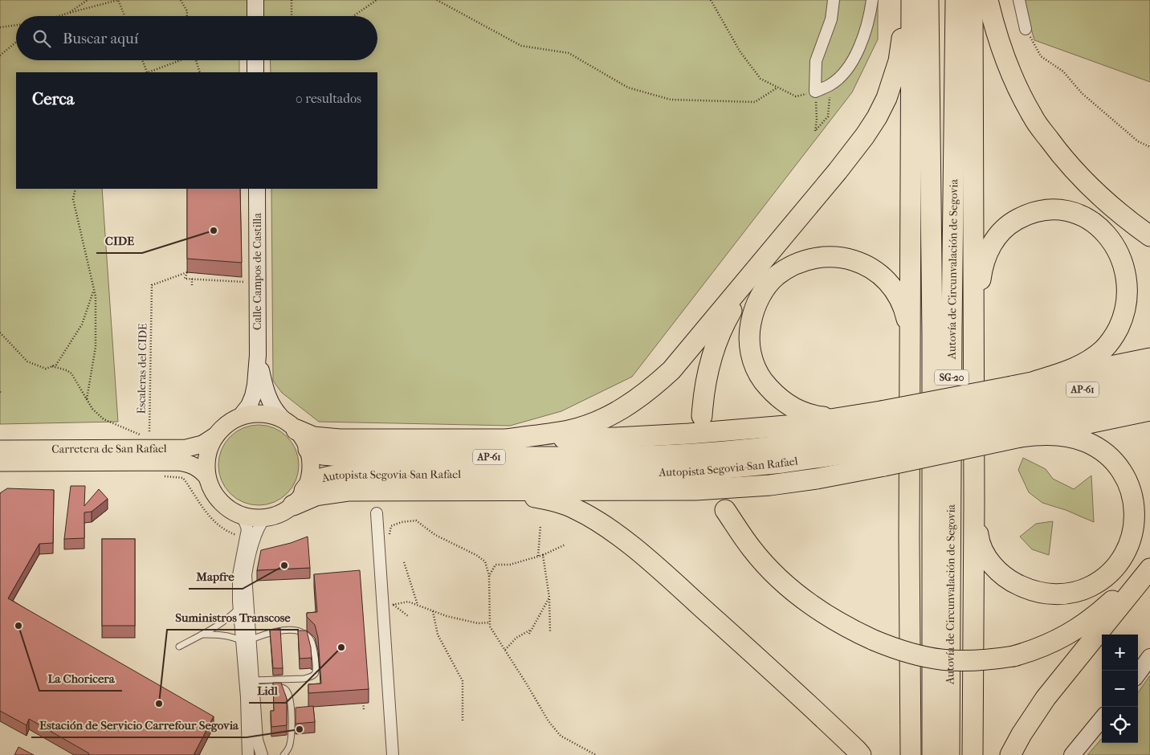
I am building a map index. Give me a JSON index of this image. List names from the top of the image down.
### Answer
{
  "streets": {
    "highway": [
      "Autovía de Circunvalación de Segovia",
      "SG-20",
      "AP-61",
      "Autopista Segovia-San Rafael"
    ],
    "main road": ["Calle Campos de Castilla", "Carretera de San Rafael"],
    "path": ["Escaleras del CIDE"]
  },
  "crossings": [
    ["Calle Campos de Castilla", "AP-61"],
    ["Calle Campos de Castilla", "Carretera de San Rafael"],
    ["Calle Campos de Castilla", "Autopista Segovia-San Rafael"],
    ["AP-61", "Carretera de San Rafael"],
    ["AP-61", "Autopista Segovia-San Rafael"],
    ["Carretera de San Rafael", "Autopista Segovia-San Rafael"]
  ],
  "places": [
    "CIDE",
    "Mapfre",
    "La Choricera",
    "Lidl",
    "Suministros Transcose",
    "Estación de Servicio Carrefour Segovia"
  ],
  "page": {
    "search": "Buscar aquí",
    "heading": ["Cerca", "0 resultados"],
    "map_buttons": ["+", "−"]
  }
}
